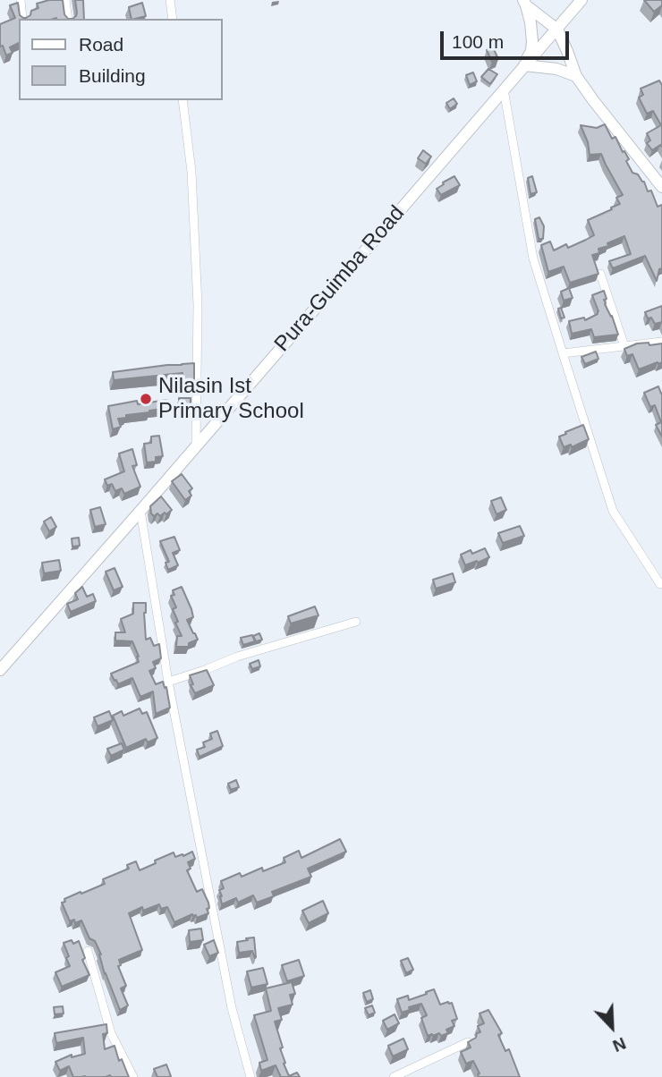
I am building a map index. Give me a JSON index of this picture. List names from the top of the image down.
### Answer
{
  "streets": {
    "main road": ["Pura-Guimba Road"]
  },
  "places": ["Nilasin Ist Primary School"],
  "legend": ["Road", "Building"],
  "scale_bar": "100 m",
  "north": "bottom right"
}
